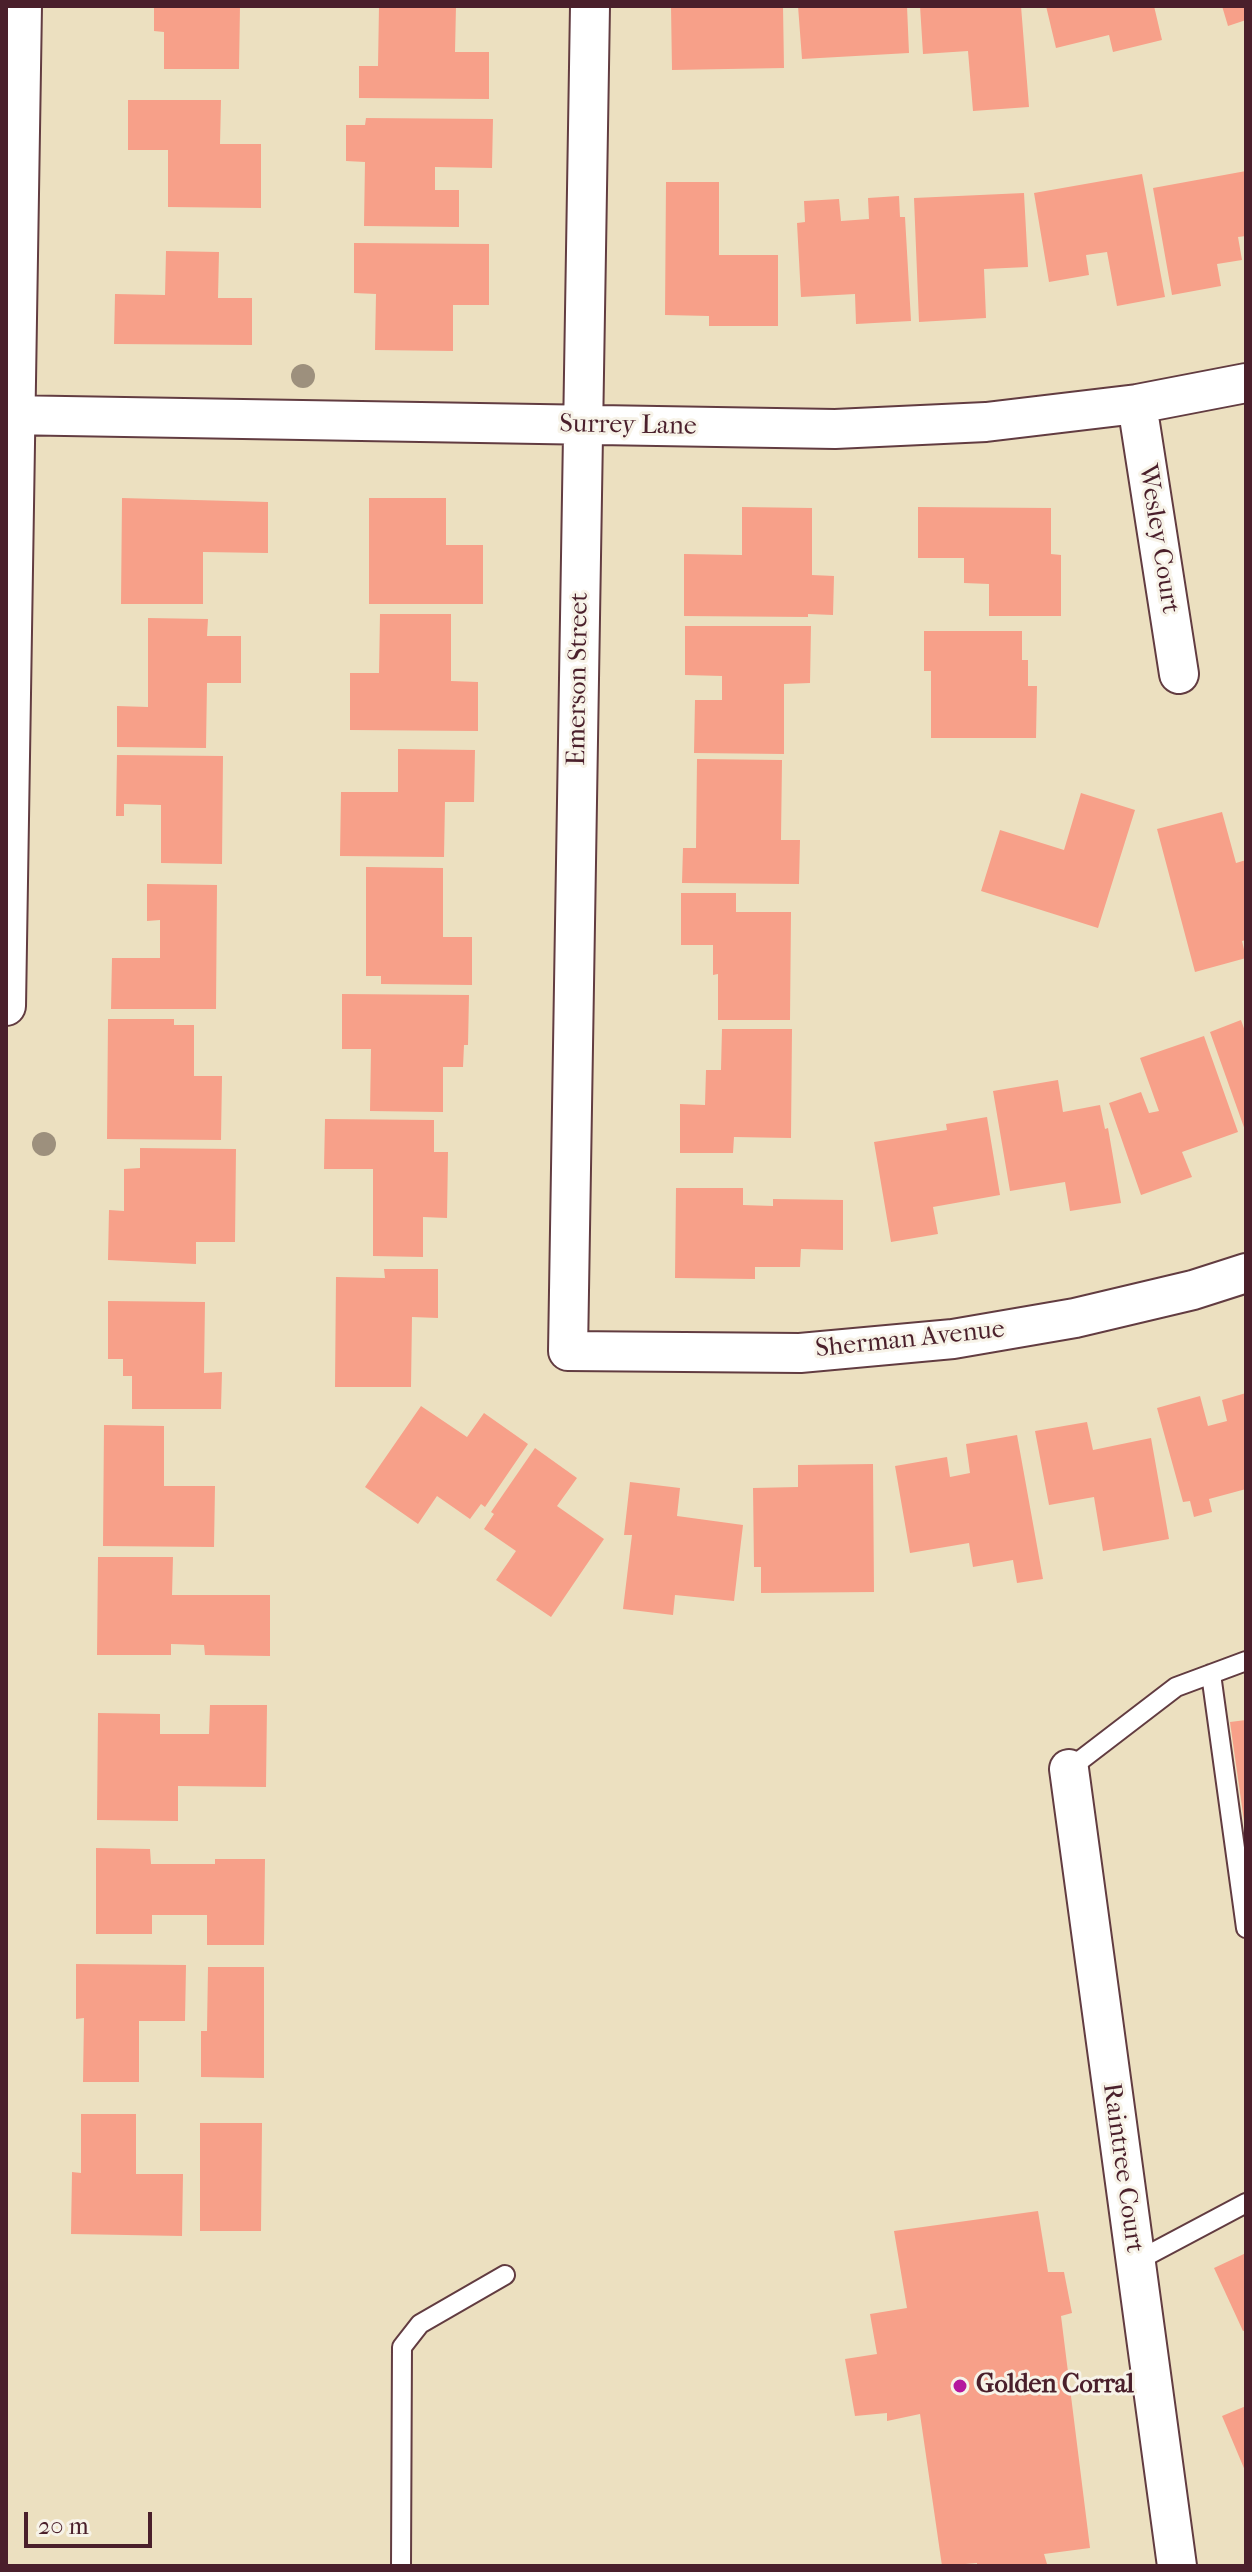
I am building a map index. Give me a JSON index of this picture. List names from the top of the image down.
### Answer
{
  "streets": {
    "street": [
      "Surrey Lane",
      "Wesley Court",
      "Emerson Street",
      "Sherman Avenue",
      "Raintree Court"
    ]
  },
  "crossings": [
    ["Surrey Lane", "Wesley Court"],
    ["Surrey Lane", "Emerson Street"],
    ["Emerson Street", "Sherman Avenue"]
  ],
  "places": ["Golden Corral"],
  "scale_bar": "20 m"
}
